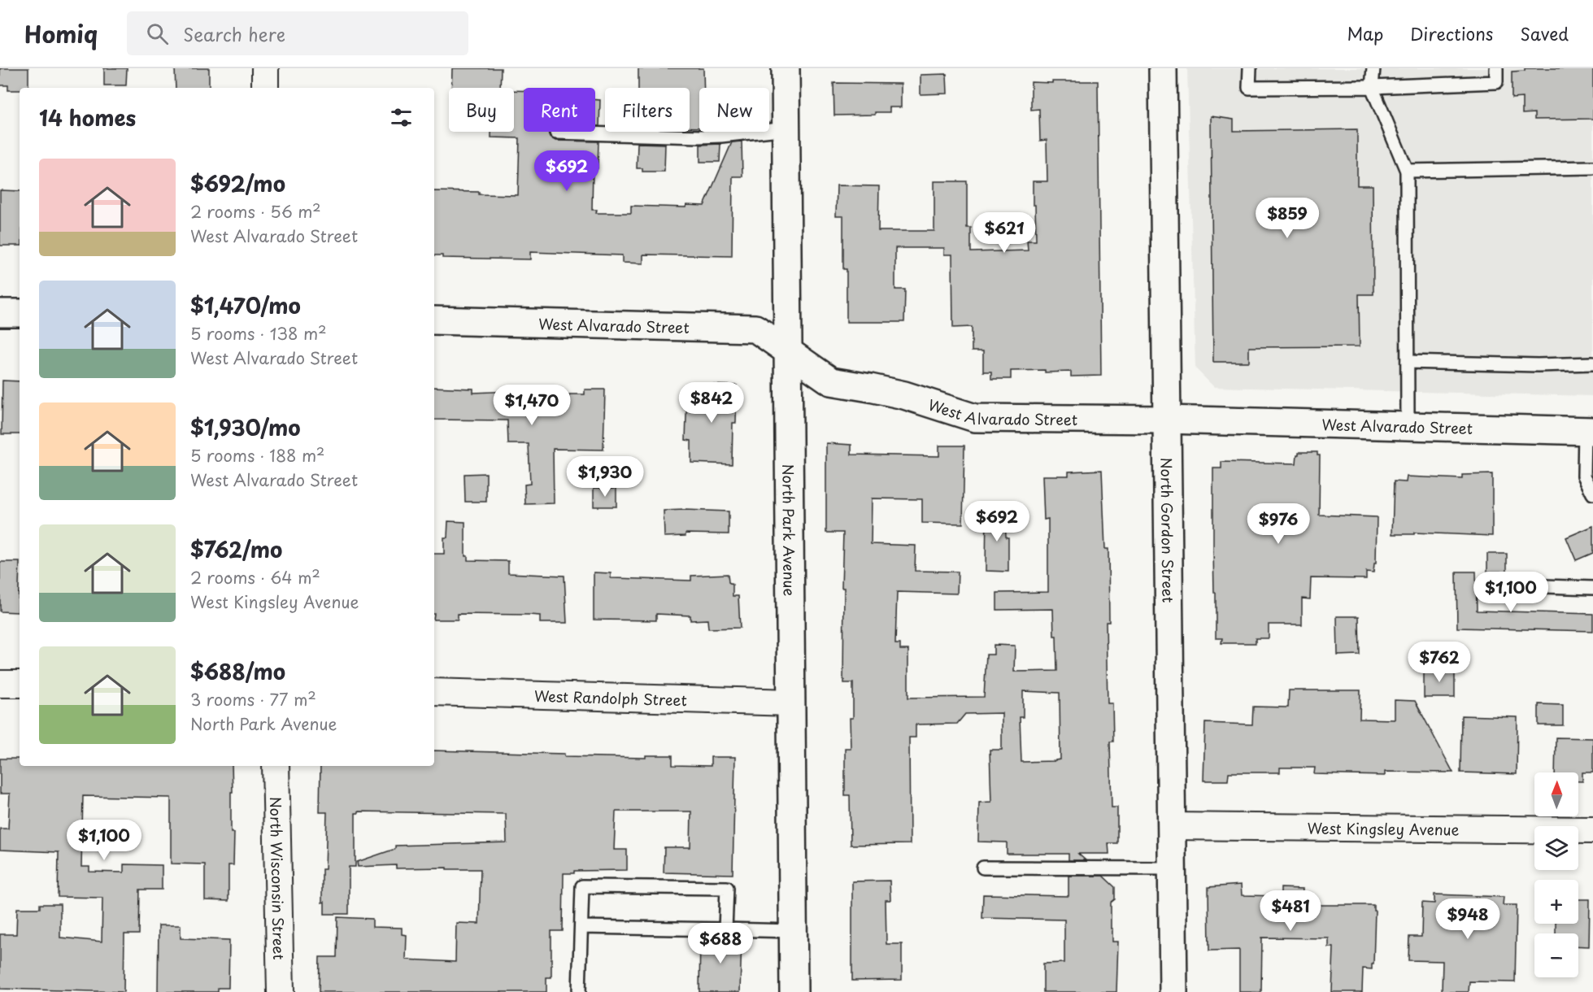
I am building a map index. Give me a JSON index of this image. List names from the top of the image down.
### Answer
{
  "streets": {
    "street": [
      "West Alvarado Street",
      "North Park Avenue",
      "North Gordon Street",
      "West Randolph Street",
      "West Kingsley Avenue",
      "North Wisconsin Street"
    ]
  },
  "crossings": [
    ["West Alvarado Street", "North Park Avenue"],
    ["West Alvarado Street", "North Gordon Street"],
    ["North Park Avenue", "West Randolph Street"],
    ["North Gordon Street", "West Kingsley Avenue"]
  ],
  "north": "top",
  "page": {
    "header": "Homiq",
    "search": "Search here",
    "nav": ["Map", "Directions", "Saved"],
    "chip": [
      "Buy",
      "Rent",
      "Filters",
      "New"
    ],
    "heading": "14 homes",
    "list": [
      {
        "name": "$692/mo",
        "note": "2 rooms · 56 m² · West Alvarado Street"
      },
      {
        "name": "$1,470/mo",
        "note": "5 rooms · 138 m² · West Alvarado Street"
      },
      {
        "name": "$1,930/mo",
        "note": "5 rooms · 188 m² · West Alvarado Street"
      },
      {
        "name": "$762/mo",
        "note": "2 rooms · 64 m² · West Kingsley Avenue"
      },
      {
        "name": "$688/mo",
        "note": "3 rooms · 77 m² · North Park Avenue"
      }
    ],
    "price": [
      "$692",
      "$859",
      "$621",
      "$842",
      "$1,470",
      "$1,930",
      "$692",
      "$976",
      "$1,100",
      "$762",
      "$1,100",
      "$481",
      "$948",
      "$688"
    ],
    "map_buttons": ["+", "−"]
  }
}
